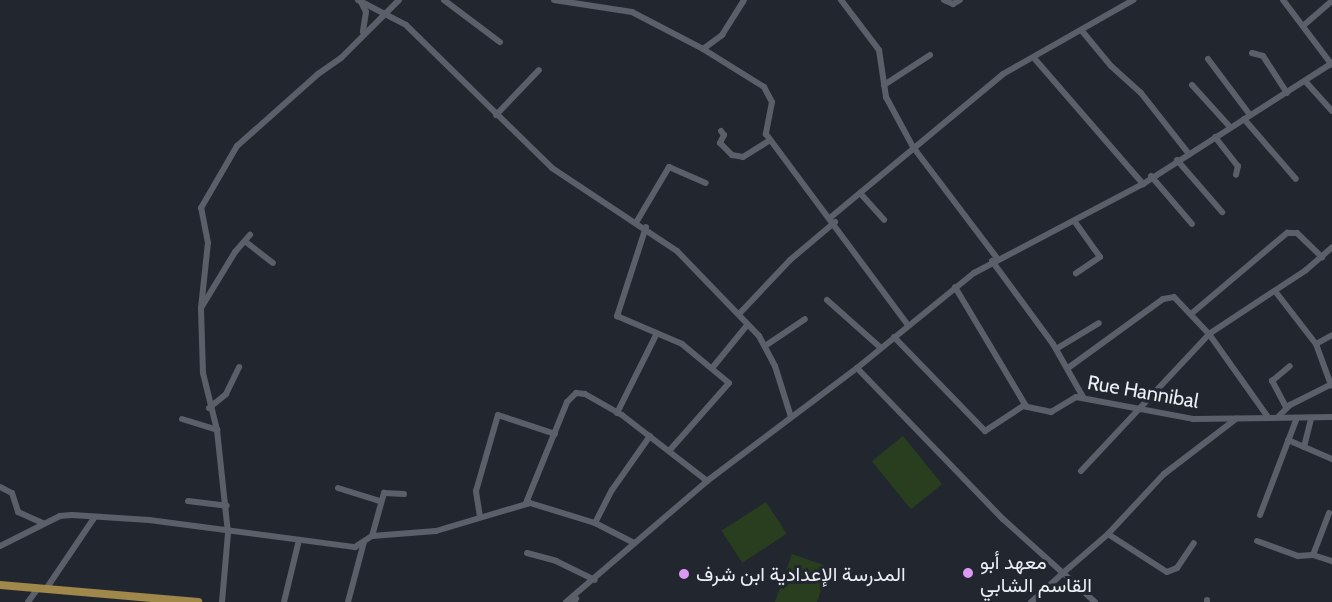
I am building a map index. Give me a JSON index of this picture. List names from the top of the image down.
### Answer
{
  "streets": {
    "street": ["Rue Hannibal"]
  },
  "places": ["معهد أبو القاسم الشابي", "المدرسة الإعدادية ابن شرف"]
}
